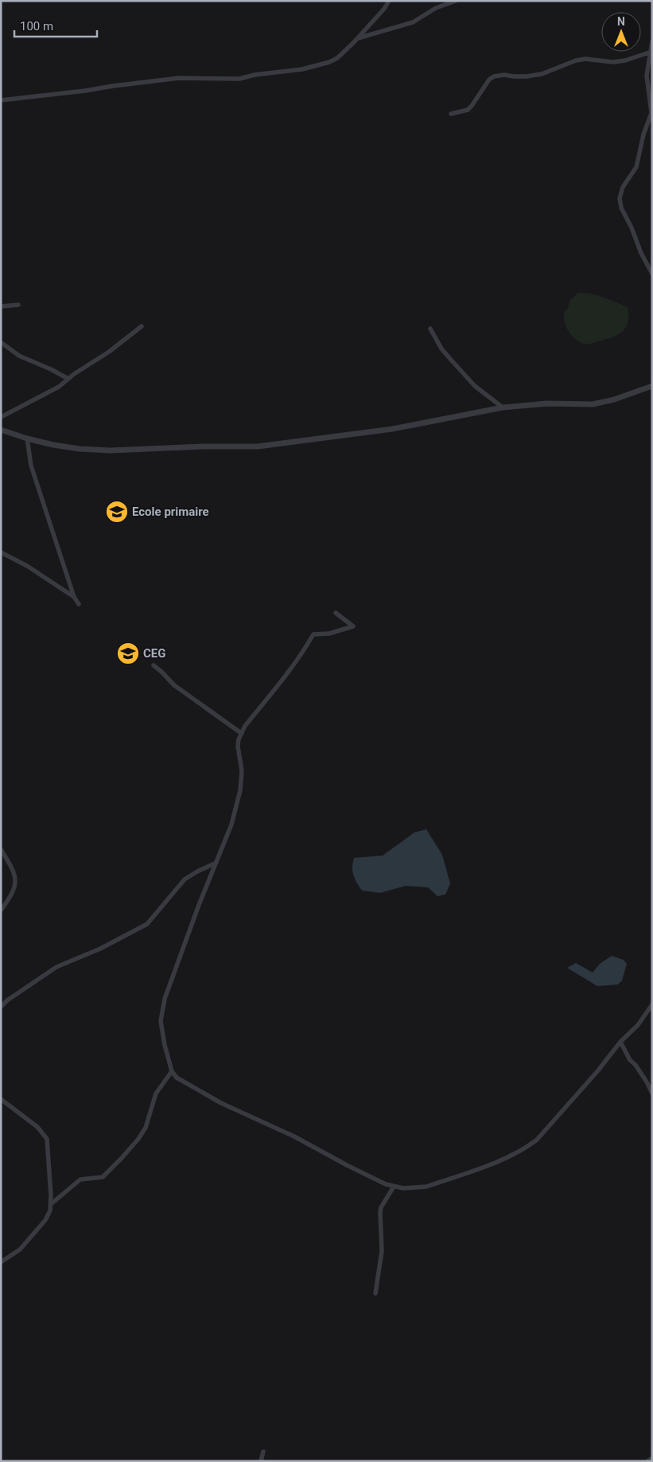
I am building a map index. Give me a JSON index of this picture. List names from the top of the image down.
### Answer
{
  "places": {
    "school or university": ["Ecole primaire", "CEG"]
  },
  "scale_bar": "100 m",
  "north": "top"
}
